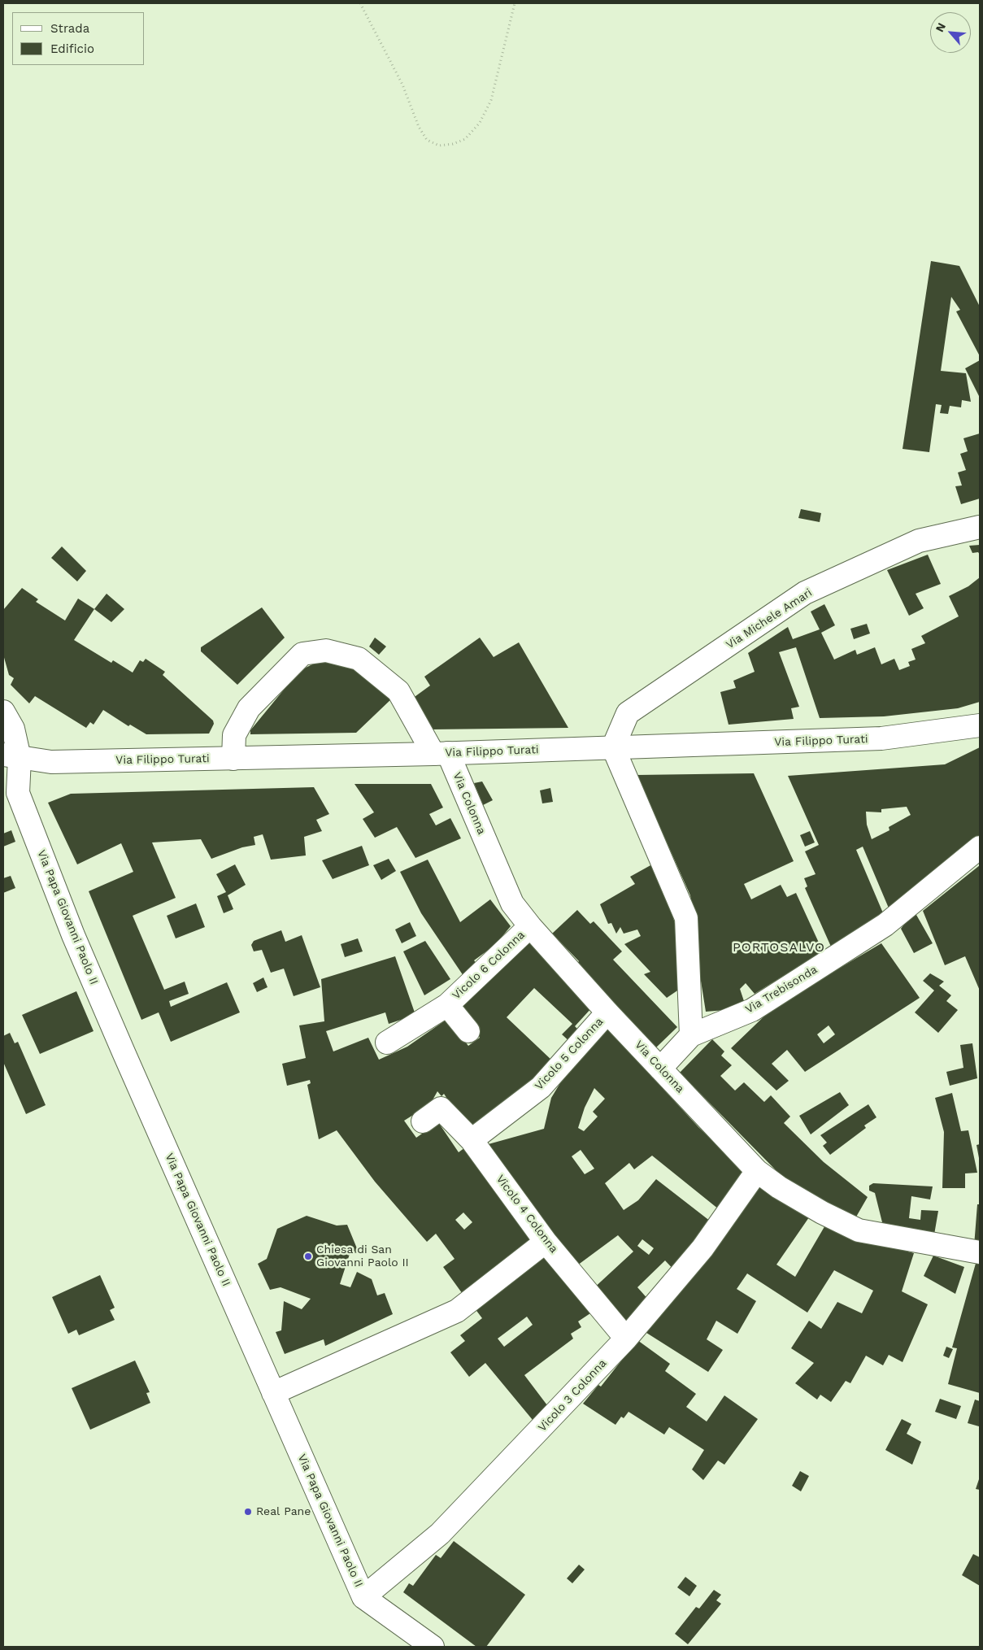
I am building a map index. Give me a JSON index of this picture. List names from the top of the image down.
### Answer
{
  "streets": {
    "street": [
      "Via Michele Amari",
      "Via Filippo Turati",
      "Via Colonna",
      "Via Papa Giovanni Paolo II",
      "Vicolo 6 Colonna",
      "Via Trebisonda",
      "Vicolo 5 Colonna",
      "Vicolo 4 Colonna",
      "Vicolo 3 Colonna"
    ]
  },
  "crossings": [
    ["Via Michele Amari", "Via Filippo Turati"],
    ["Via Filippo Turati", "Via Colonna"],
    ["Via Filippo Turati", "Via Papa Giovanni Paolo II"],
    ["Via Colonna", "Vicolo 6 Colonna"],
    ["Via Colonna", "Via Trebisonda"],
    ["Via Colonna", "Vicolo 5 Colonna"],
    ["Via Colonna", "Vicolo 3 Colonna"],
    ["Via Papa Giovanni Paolo II", "Vicolo 3 Colonna"],
    ["Vicolo 5 Colonna", "Vicolo 4 Colonna"],
    ["Vicolo 4 Colonna", "Vicolo 3 Colonna"]
  ],
  "districts": ["PORTOSALVO"],
  "places": ["Chiesa di San Giovanni Paolo II", "Real Pane"],
  "legend": ["Strada", "Edificio"],
  "north": "top left"
}
